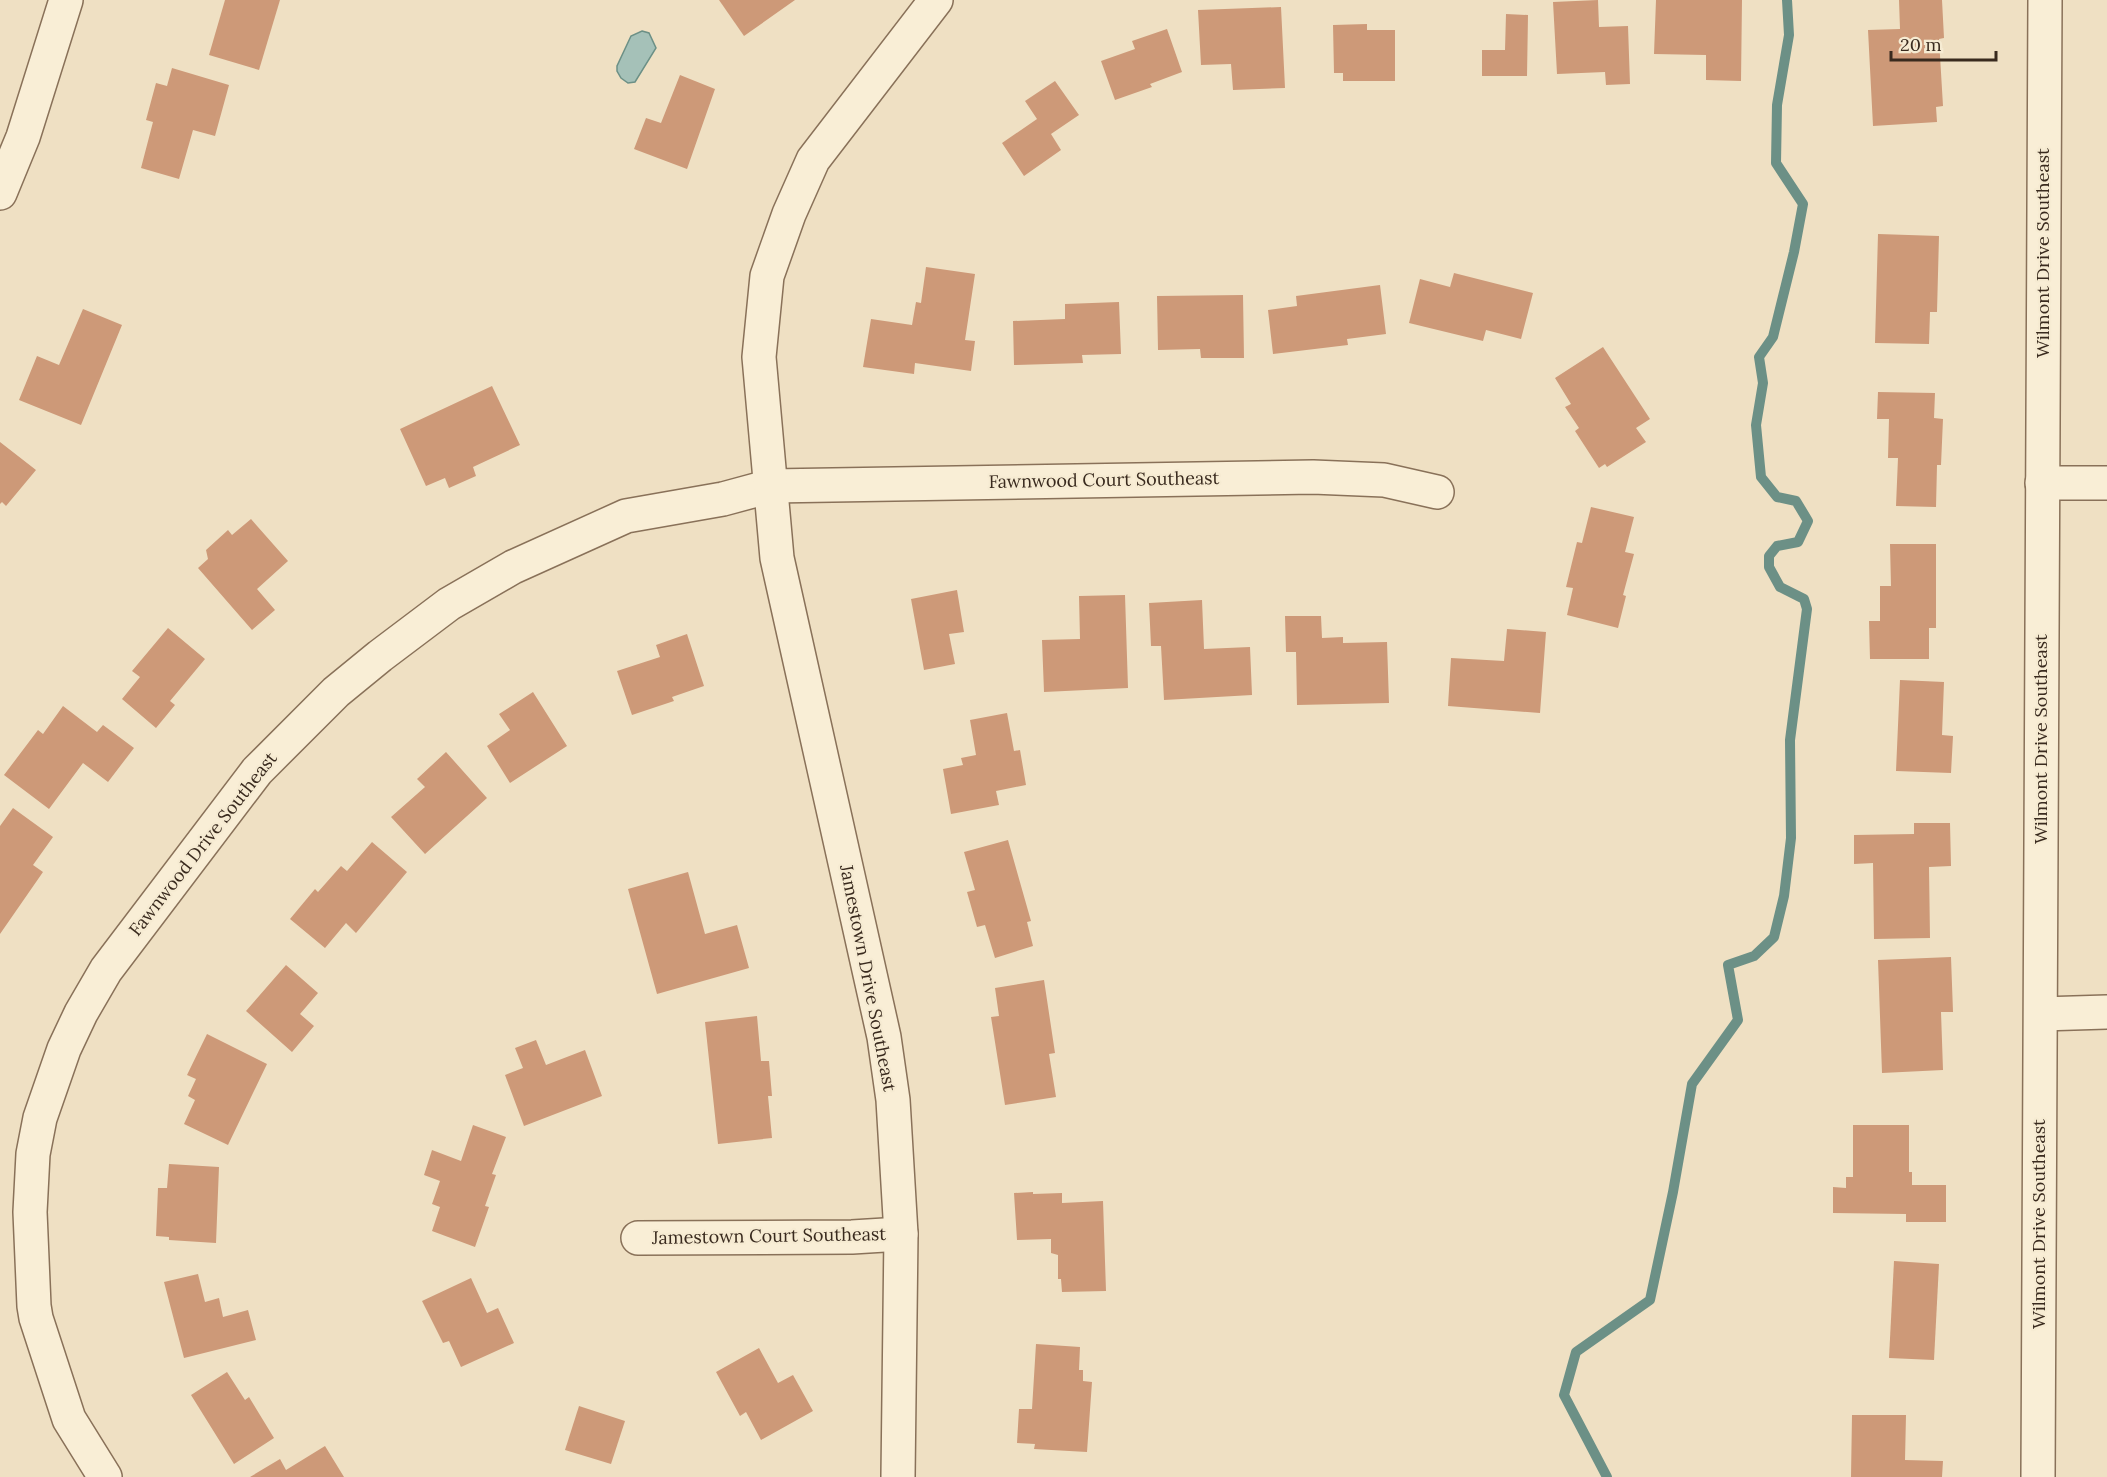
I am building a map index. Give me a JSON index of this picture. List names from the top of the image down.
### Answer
{
  "streets": {
    "street": [
      "Wilmont Drive Southeast",
      "Fawnwood Court Southeast",
      "Fawnwood Drive Southeast",
      "Jamestown Drive Southeast",
      "Jamestown Court Southeast"
    ]
  },
  "crossings": [
    ["Fawnwood Court Southeast", "Fawnwood Drive Southeast"],
    ["Fawnwood Court Southeast", "Jamestown Drive Southeast"],
    ["Fawnwood Drive Southeast", "Jamestown Drive Southeast"],
    ["Jamestown Drive Southeast", "Jamestown Court Southeast"]
  ],
  "scale_bar": "20 m"
}
